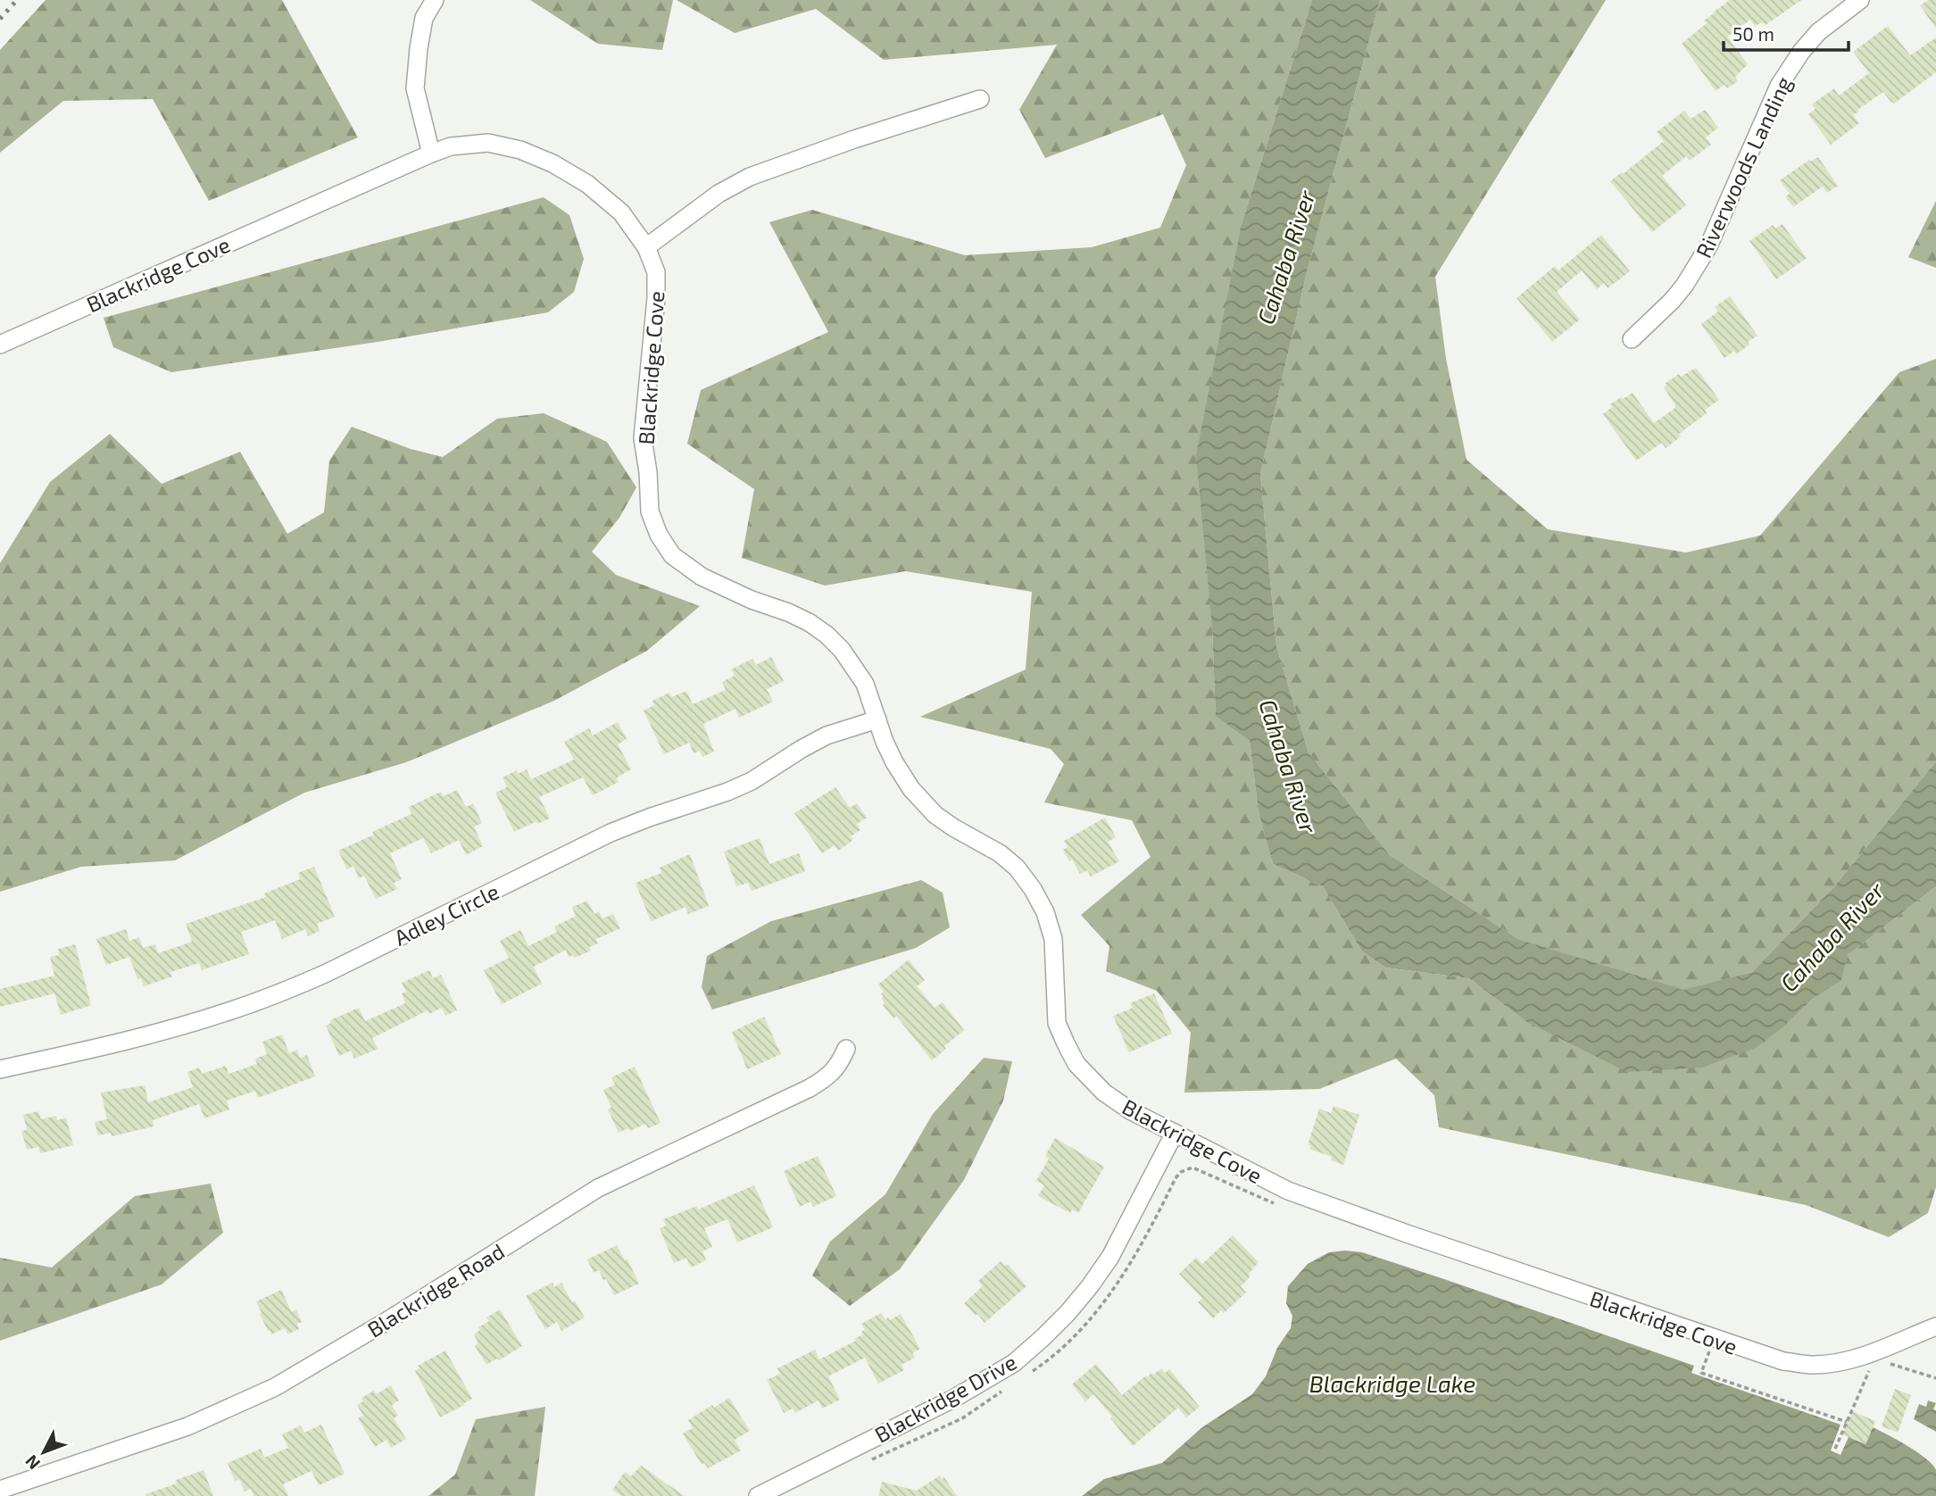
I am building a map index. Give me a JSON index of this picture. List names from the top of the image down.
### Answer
{
  "streets": {
    "street": [
      "Riverwoods Landing",
      "Blackridge Cove",
      "Adley Circle",
      "Blackridge Road",
      "Blackridge Drive"
    ]
  },
  "crossings": [
    ["Blackridge Cove", "Adley Circle"],
    ["Blackridge Cove", "Blackridge Drive"]
  ],
  "water": ["Cahaba River", "Blackridge Lake"],
  "scale_bar": "50 m",
  "north": "bottom left"
}
